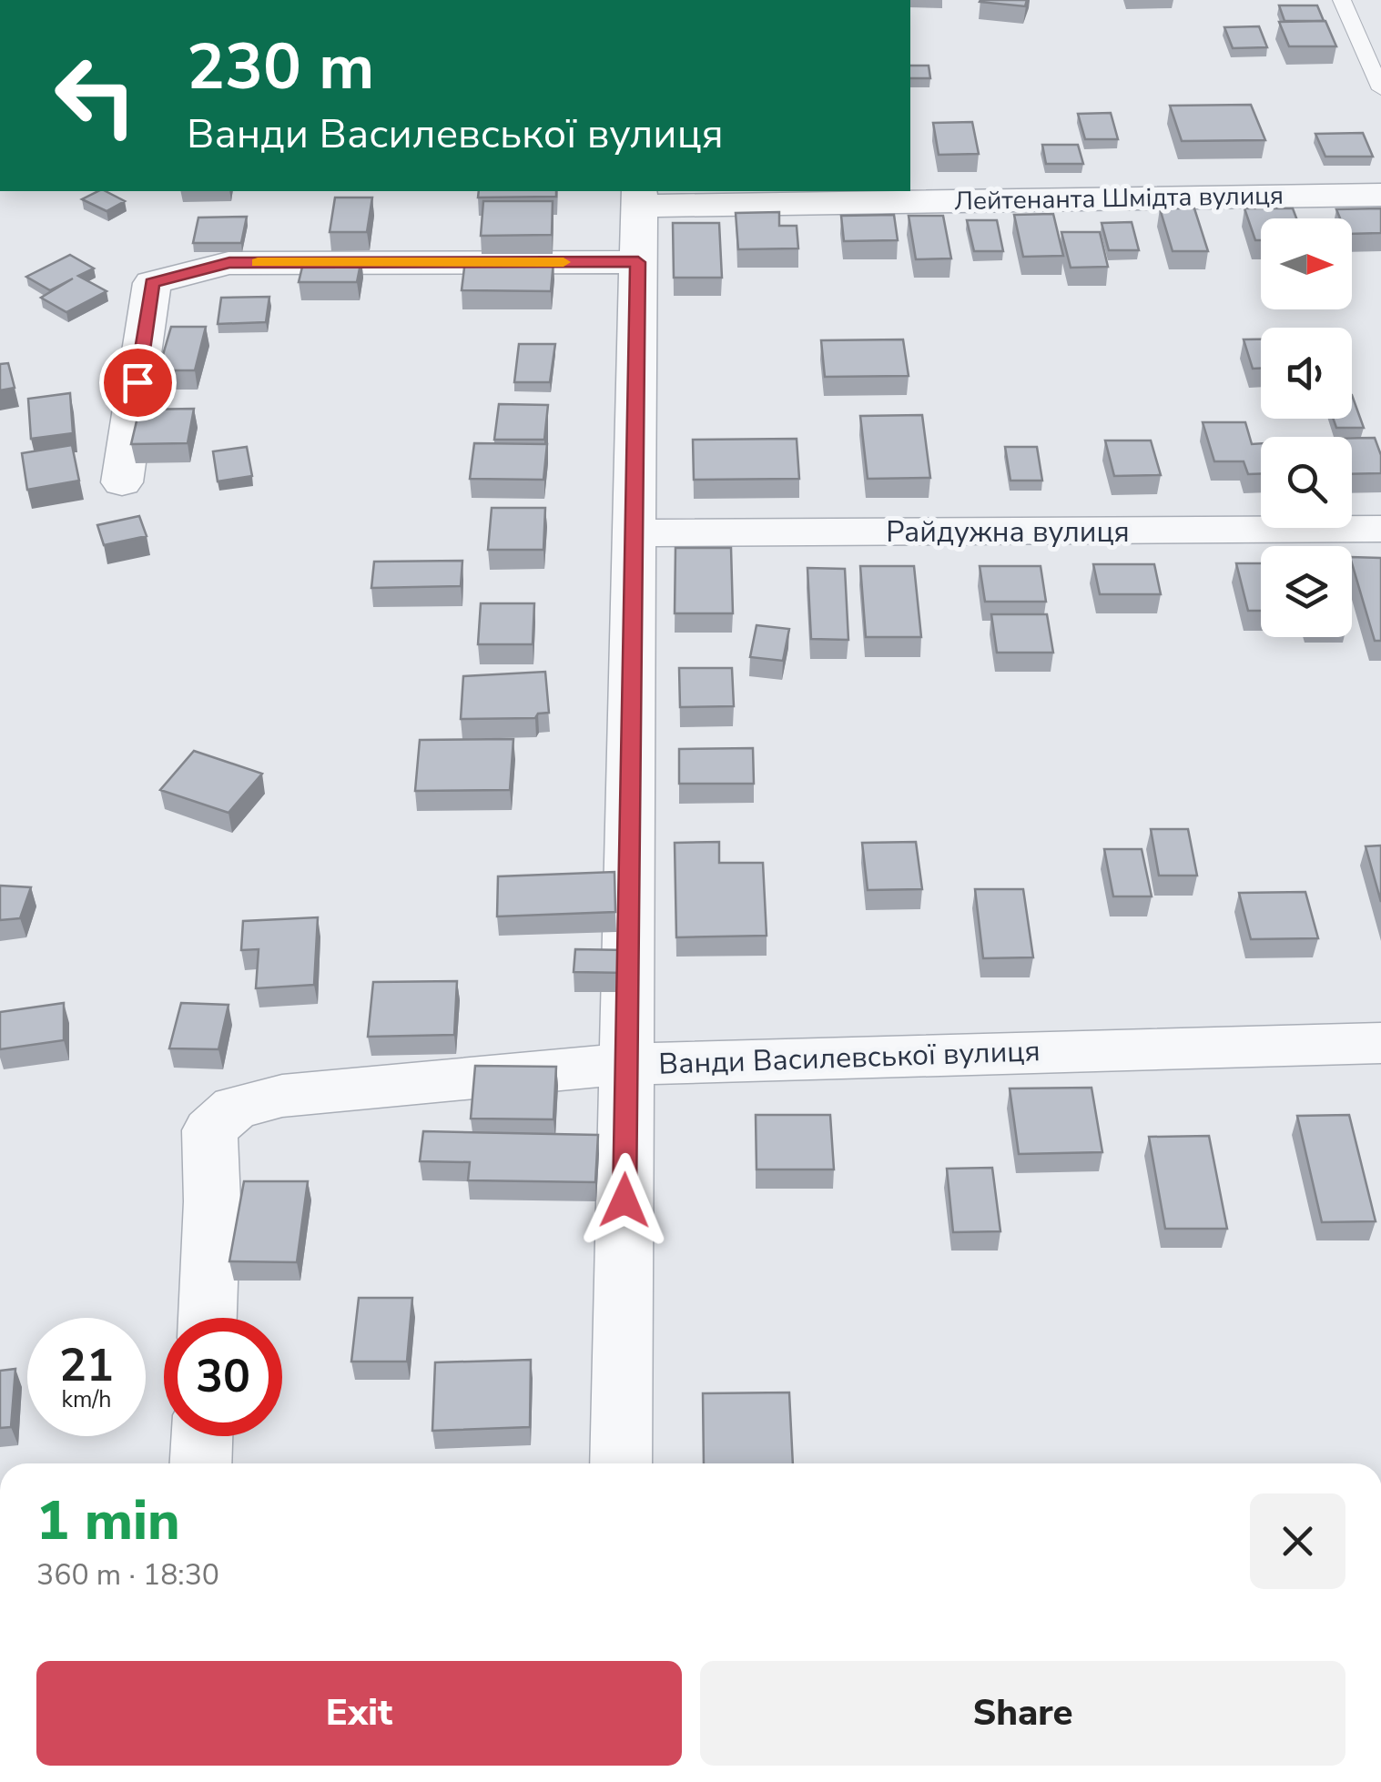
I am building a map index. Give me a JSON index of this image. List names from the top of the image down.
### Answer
{
  "streets": {
    "street": ["Лейтенанта Шмідта вулиця", "Райдужна вулиця", "Ванди Василевської вулиця"]
  },
  "north": "right",
  "page": {
    "turn": ["230 m", "Ванди Василевської вулиця"],
    "speed": "21 km/h",
    "limit": "30",
    "heading": ["1 min", "360 m · 18:30"],
    "buttons": ["Exit", "Share"]
  }
}
